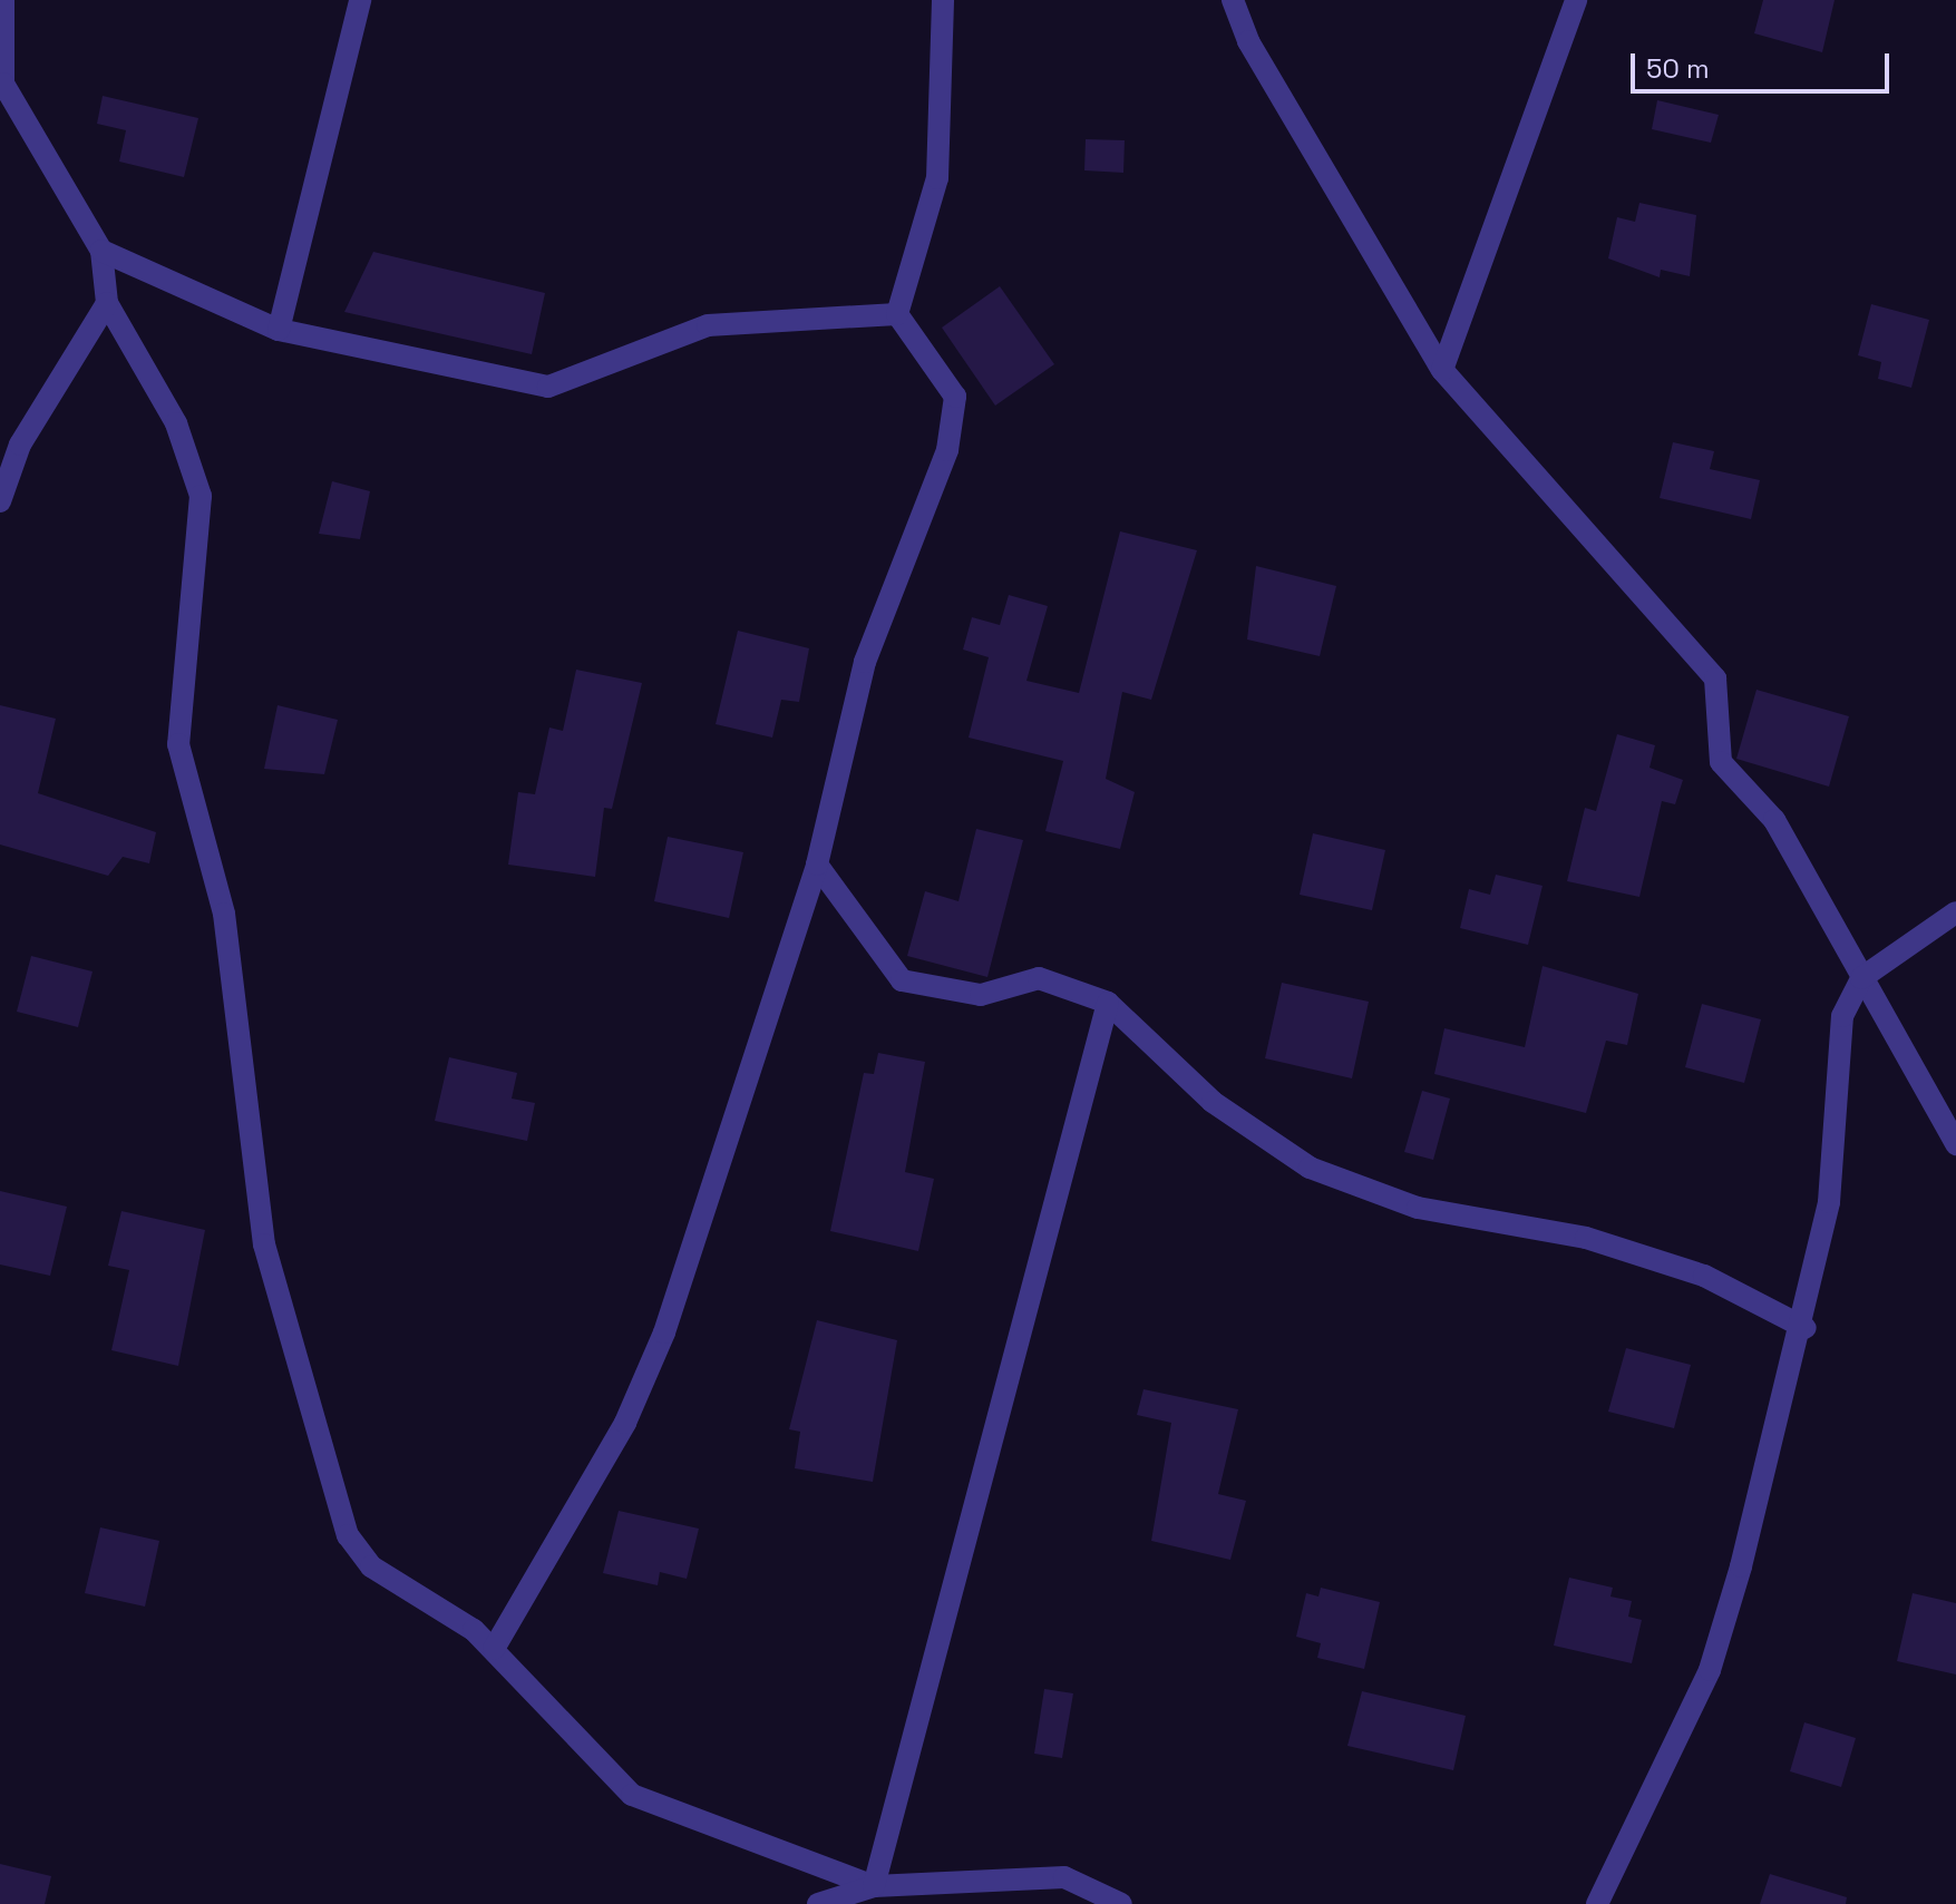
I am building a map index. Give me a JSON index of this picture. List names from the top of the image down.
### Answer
{
  "scale_bar": "50 m"
}
